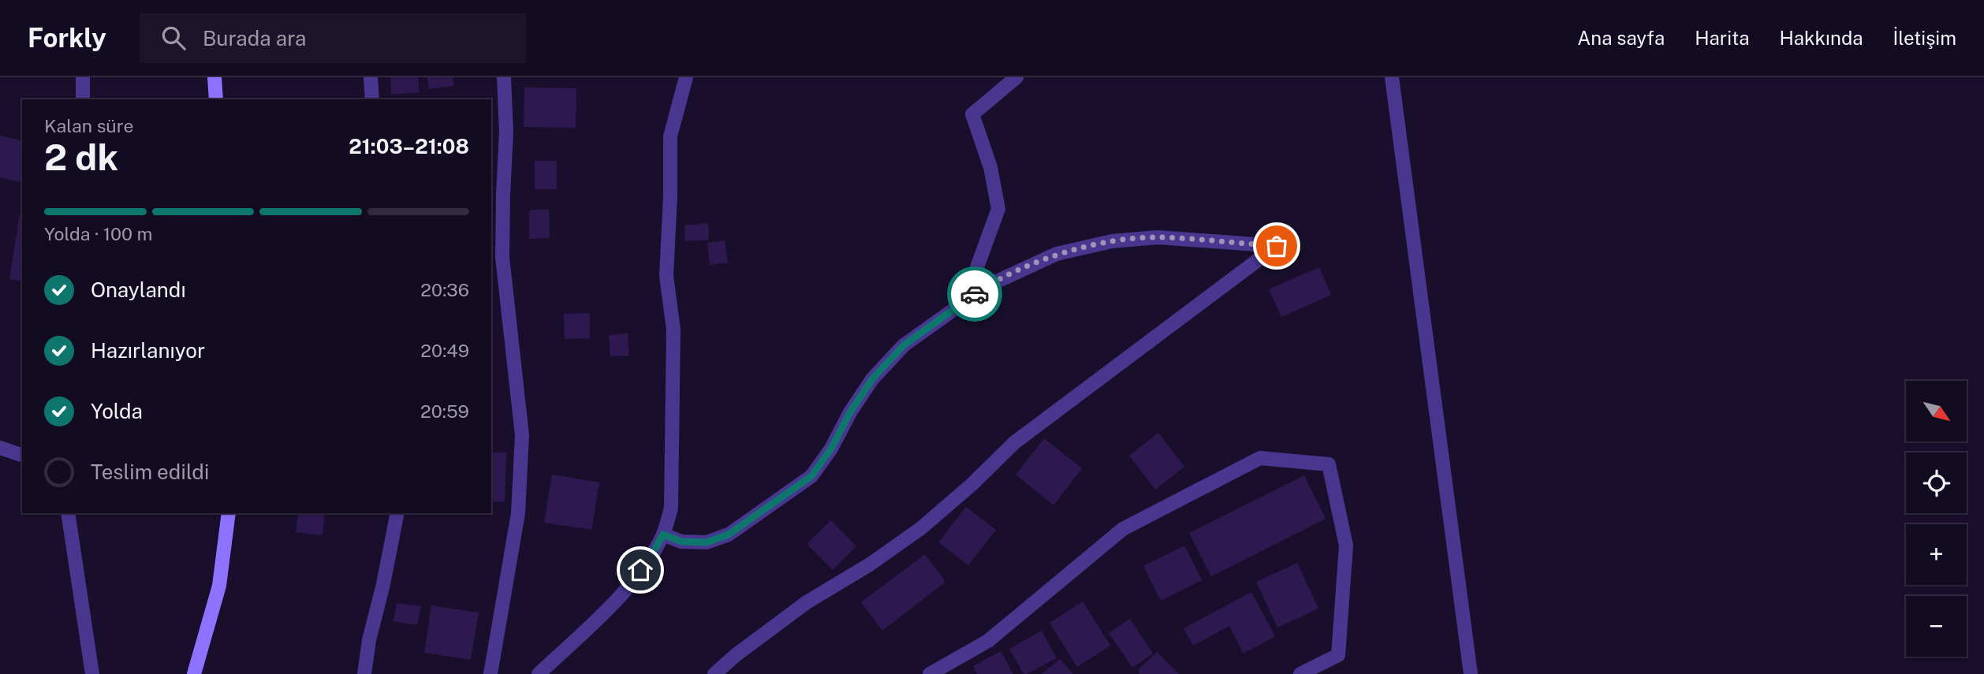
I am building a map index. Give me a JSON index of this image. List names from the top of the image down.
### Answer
{
  "north": "bottom right",
  "page": {
    "header": "Forkly",
    "search": "Burada ara",
    "nav": [
      "Ana sayfa",
      "Harita",
      "Hakkında",
      "İletişim"
    ],
    "heading": ["2 dk", "Kalan süre", "21:03–21:08"],
    "bar": "Yolda · 100 m",
    "list": [
      ["Onaylandı", "20:36"],
      ["Hazırlanıyor", "20:49"],
      ["Yolda", "20:59"],
      "Teslim edildi"
    ],
    "map_buttons": ["+", "−"]
  }
}
